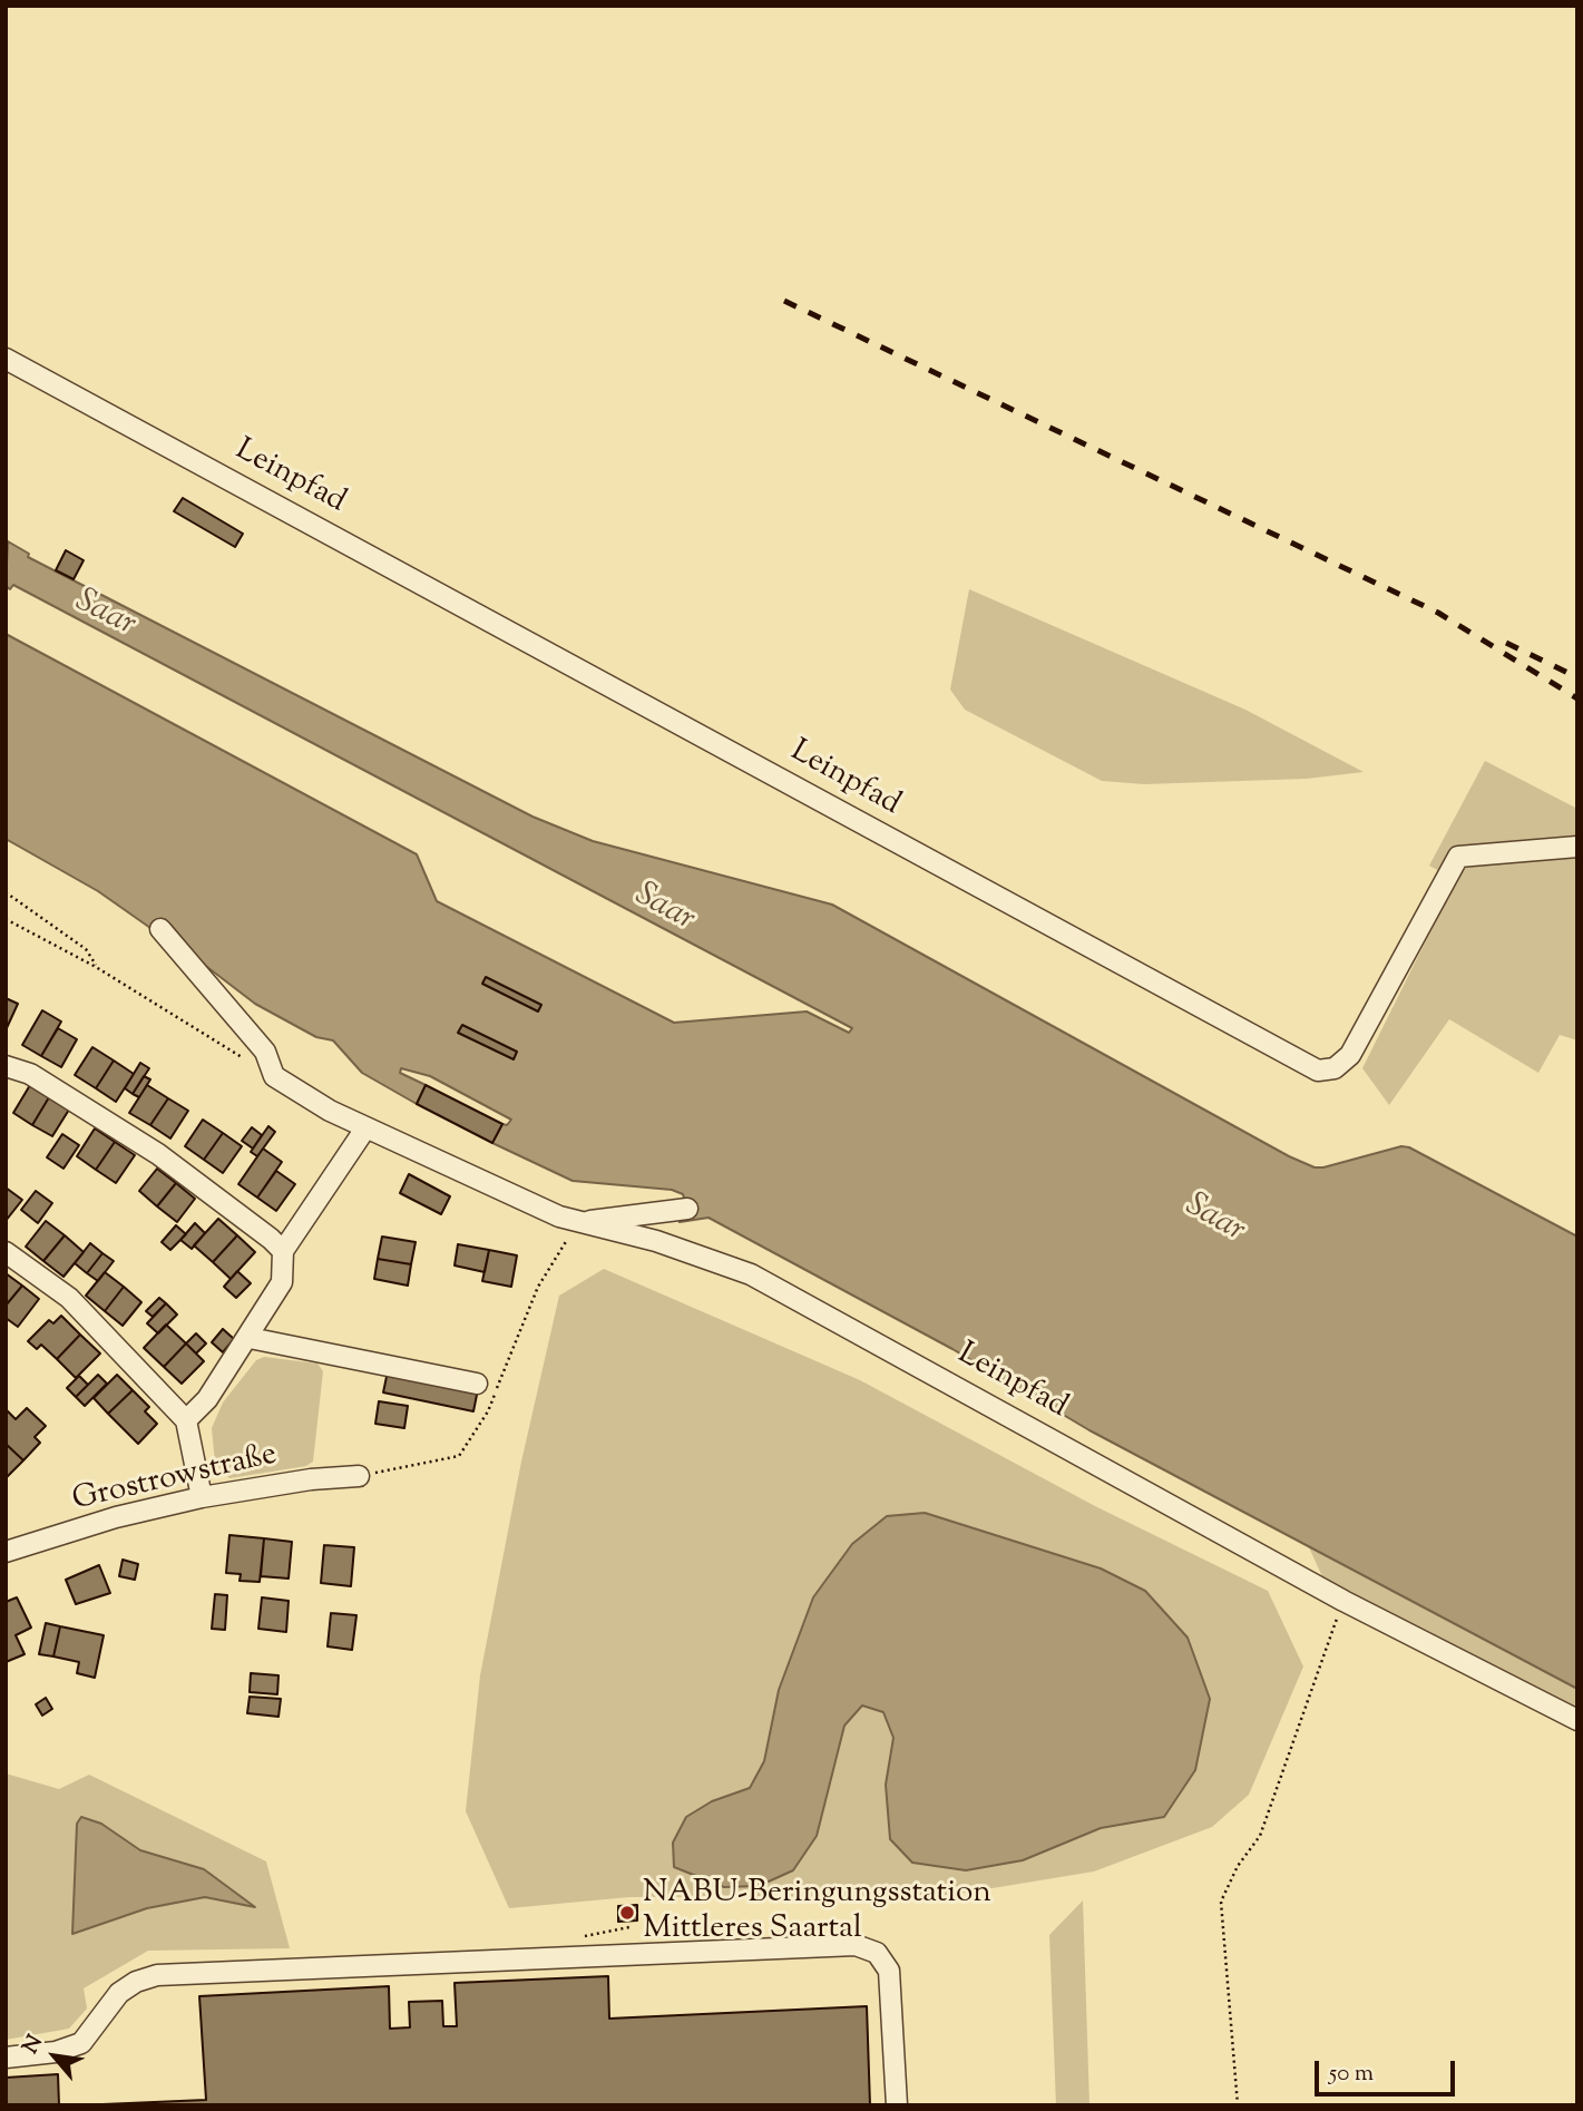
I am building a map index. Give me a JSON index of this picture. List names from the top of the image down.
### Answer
{
  "streets": {
    "street": ["Leinpfad", "Grostrowstraße"]
  },
  "water": ["Saar"],
  "places": ["NABU-Beringungsstation Mittleres Saartal"],
  "scale_bar": "50 m",
  "north": "top left"
}
